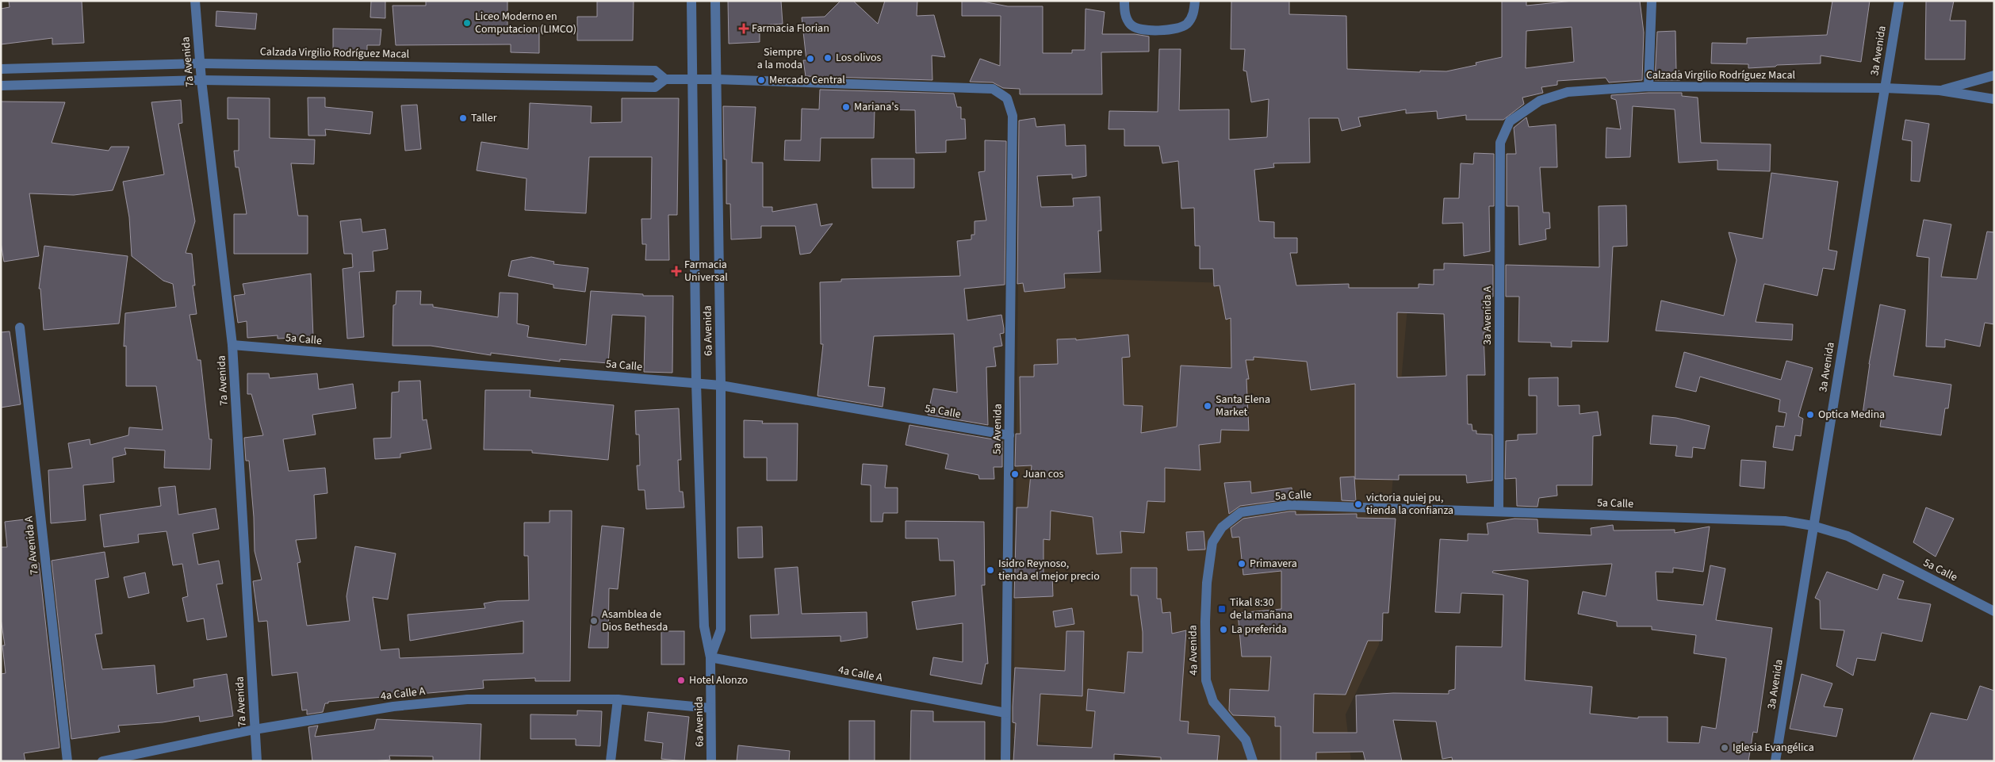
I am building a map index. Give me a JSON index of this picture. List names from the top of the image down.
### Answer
{
  "streets": {
    "street": [
      "3a Avenida",
      "Calzada Virgilio Rodríguez Macal",
      "7a Avenida",
      "3a Avenida A",
      "6a Avenida",
      "5a Calle",
      "5a Avenida",
      "7a Avenida A",
      "4a Avenida",
      "4a Calle A"
    ]
  },
  "crossings": [
    ["3a Avenida", "Calzada Virgilio Rodríguez Macal"],
    ["3a Avenida", "5a Calle"],
    ["Calzada Virgilio Rodríguez Macal", "7a Avenida"],
    ["Calzada Virgilio Rodríguez Macal", "3a Avenida A"],
    ["Calzada Virgilio Rodríguez Macal", "6a Avenida"],
    ["Calzada Virgilio Rodríguez Macal", "5a Avenida"],
    ["7a Avenida", "5a Calle"],
    ["7a Avenida", "4a Calle A"],
    ["3a Avenida A", "5a Calle"],
    ["6a Avenida", "5a Calle"],
    ["6a Avenida", "4a Calle A"],
    ["5a Calle", "5a Avenida"],
    ["5a Calle", "4a Avenida"],
    ["5a Avenida", "4a Calle A"]
  ],
  "places": {
    "other": [
      "Liceo Moderno en Computacion (LIMCO)",
      "Los olivos",
      "Siempre a la moda",
      "Mercado Central",
      "Mariana's",
      "Taller",
      "Santa Elena Market",
      "Optica Medina",
      "Juan cos",
      "victoria quiej pu, tienda la confianza",
      "Primavera",
      "Isidro Reynoso, tienda el mejor precio",
      "Asamblea de Dios Bethesda",
      "La preferida",
      "Hotel Alonzo",
      "Iglesia Evangélica"
    ],
    "health": ["Farmacia Florian", "Farmacia Universal"],
    "transit": ["Tikal 8:30 de la mañana"]
  }
}
